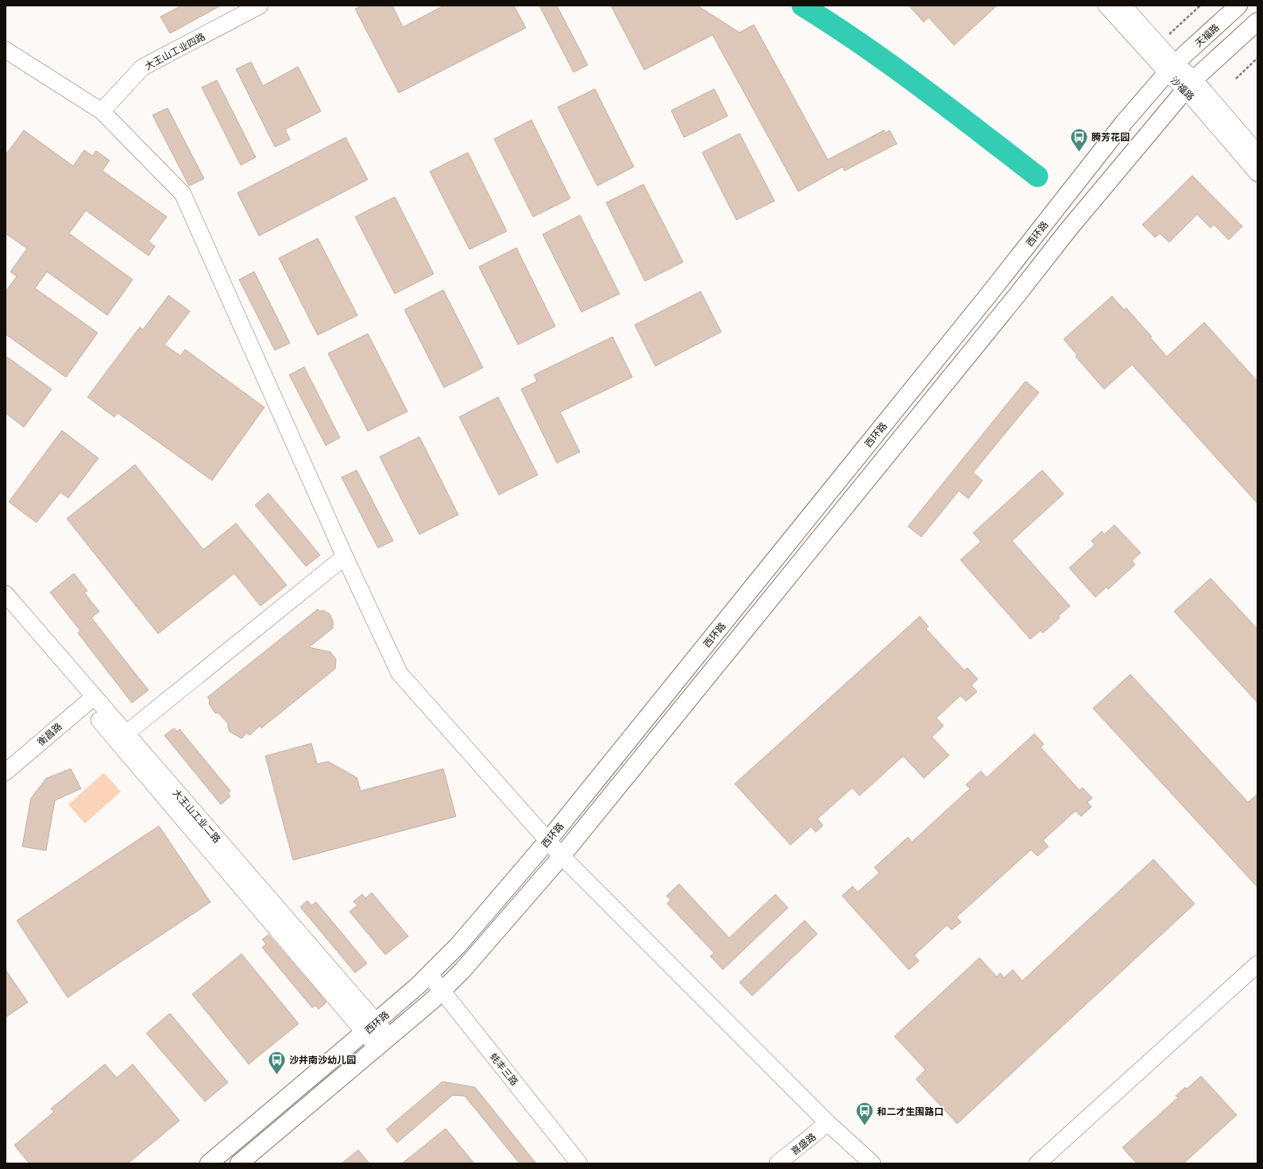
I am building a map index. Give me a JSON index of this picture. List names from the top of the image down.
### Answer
{
  "streets": {
    "main road": ["天福路", "西环路"],
    "street": [
      "大王山工业四路",
      "沙福路",
      "衡昌路",
      "大王山工业二路",
      "蚝丰三路",
      "喜盛路"
    ]
  },
  "crossings": [
    ["天福路", "沙福路"],
    ["天福路", "西环路"],
    ["沙福路", "西环路"],
    ["西环路", "大王山工业二路"],
    ["西环路", "蚝丰三路"],
    ["衡昌路", "大王山工业二路"]
  ],
  "places": {
    "bus stop": ["腾芳花园", "沙井南沙幼儿园", "和二才生围路口"]
  }
}
